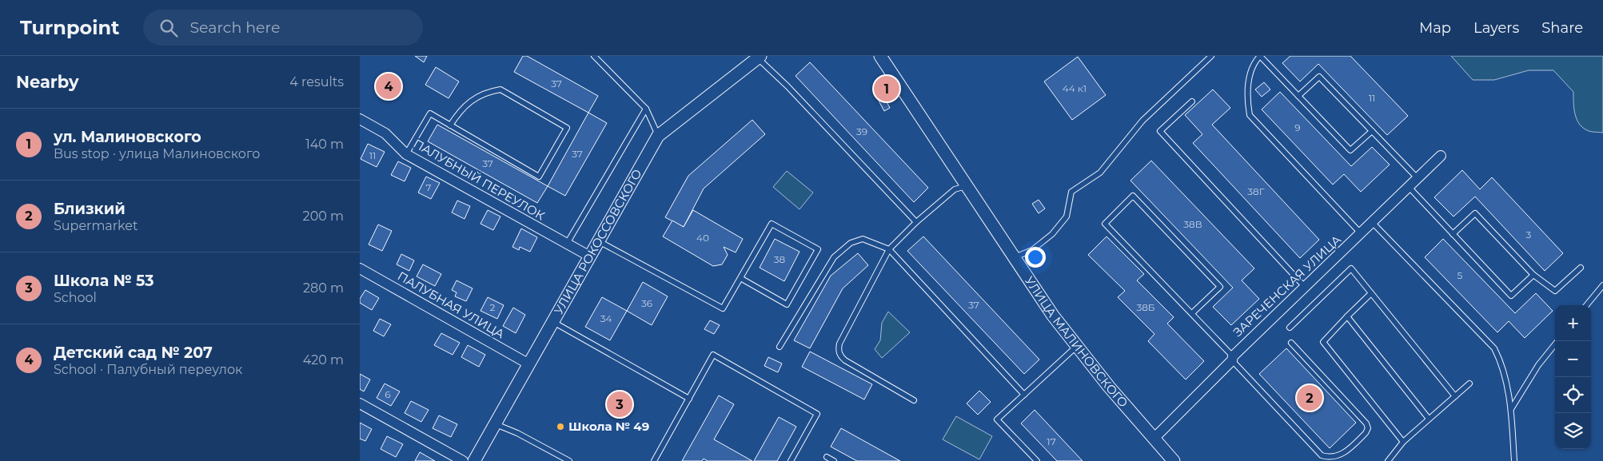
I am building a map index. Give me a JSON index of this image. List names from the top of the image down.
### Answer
{
  "streets": {
    "street": [
      "ПАЛУБНЫЙ ПЕРЕУЛОК",
      "УЛИЦА РОКОССОВСКОГО",
      "ЗАРЕЧЕНСКАЯ УЛИЦА",
      "ПАЛУБНАЯ УЛИЦА",
      "УЛИЦА МАЛИНОВСКОГО"
    ]
  },
  "crossings": [
    ["ПАЛУБНЫЙ ПЕРЕУЛОК", "УЛИЦА РОКОССОВСКОГО"],
    ["УЛИЦА РОКОССОВСКОГО", "ПАЛУБНАЯ УЛИЦА"],
    ["ЗАРЕЧЕНСКАЯ УЛИЦА", "УЛИЦА МАЛИНОВСКОГО"]
  ],
  "places": ["Школа № 49"],
  "house_numbers": [
    "37",
    "44 к1",
    "11",
    "9",
    "39",
    "37",
    "11",
    "37",
    "7",
    "38Г",
    "38В",
    "3",
    "40",
    "38",
    "5",
    "36",
    "37",
    "2",
    "38Б",
    "34",
    "6",
    "17"
  ],
  "page": {
    "header": "Turnpoint",
    "search": "Search here",
    "nav": ["Map", "Layers", "Share"],
    "heading": ["Nearby", "4 results"],
    "pins": [
      "4",
      "1",
      "2",
      "3"
    ],
    "list": [
      {
        "mark": "1",
        "name": "ул. Малиновского",
        "note": "Bus stop · улица Малиновского",
        "value": "140 m"
      },
      {
        "mark": "2",
        "name": "Близкий",
        "note": "Supermarket",
        "value": "200 m"
      },
      {
        "mark": "3",
        "name": "Школа № 53",
        "note": "School",
        "value": "280 m"
      },
      {
        "mark": "4",
        "name": "Детский сад № 207",
        "note": "School · Палубный переулок",
        "value": "420 m"
      }
    ],
    "map_buttons": ["+", "−"]
  }
}
